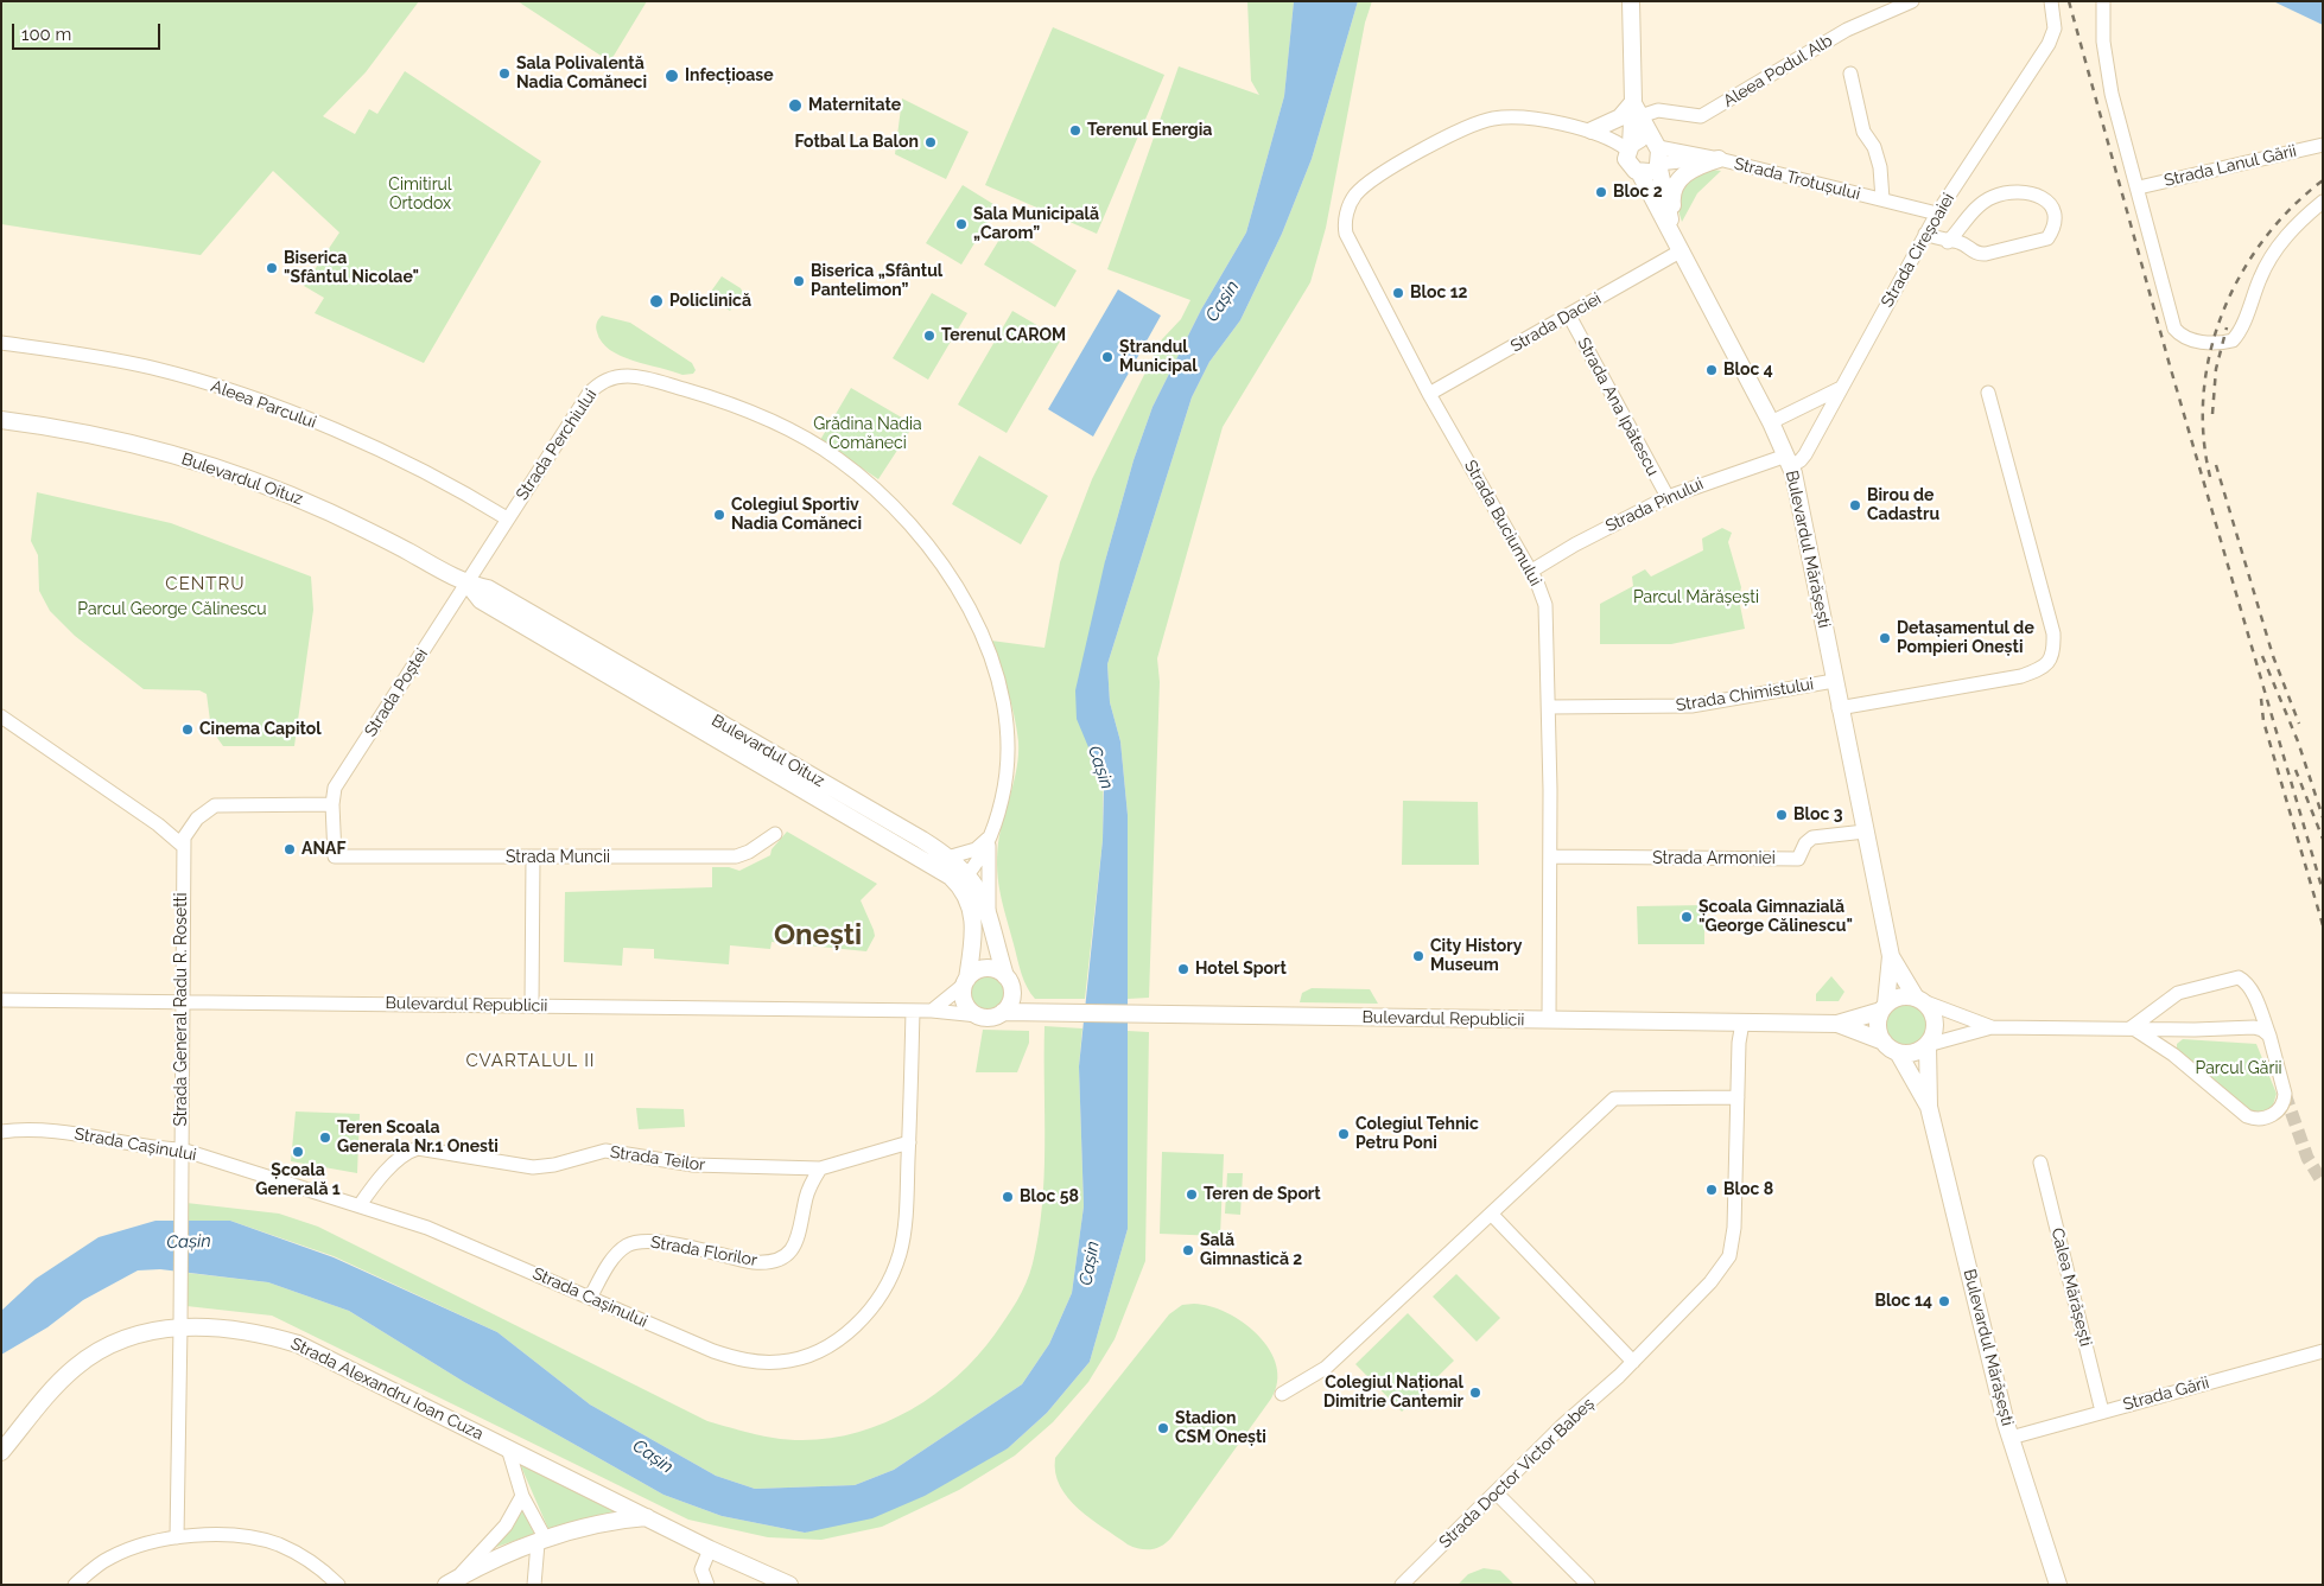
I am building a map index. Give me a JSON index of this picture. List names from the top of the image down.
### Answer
{
  "streets": {
    "main road": [
      "Bulevardul Oituz",
      "Bulevardul Mărășești",
      "Bulevardul Republicii",
      "Strada Alexandru Ioan Cuza"
    ],
    "street": [
      "Aleea Podul Alb",
      "Strada Lanul Gării",
      "Strada Trotușului",
      "Strada Cireșoaiei",
      "Strada Daciei",
      "Aleea Parcului",
      "Strada Ana Ipătescu",
      "Strada Perchiului",
      "Strada Pinului",
      "Strada Buciumului",
      "Strada Poștei",
      "Strada Chimistului",
      "Strada Muncii",
      "Strada Armoniei",
      "Strada General Radu R. Rosetti",
      "Strada Cașinului",
      "Strada Teilor",
      "Strada Florilor",
      "Calea Mărășești",
      "Strada Gării",
      "Strada Doctor Victor Babeș"
    ]
  },
  "crossings": [
    ["Strada Trotușului", "Strada Cireșoaiei"],
    ["Strada Trotușului", "Bulevardul Mărășești"],
    ["Strada Cireșoaiei", "Strada Pinului"],
    ["Strada Cireșoaiei", "Bulevardul Mărășești"],
    ["Strada Daciei", "Strada Ana Ipătescu"],
    ["Strada Daciei", "Strada Buciumului"],
    ["Strada Daciei", "Bulevardul Mărășești"],
    ["Aleea Parcului", "Strada Perchiului"],
    ["Strada Ana Ipătescu", "Strada Pinului"],
    ["Strada Perchiului", "Bulevardul Oituz"],
    ["Strada Perchiului", "Strada Poștei"],
    ["Bulevardul Oituz", "Strada Poștei"],
    ["Bulevardul Oituz", "Bulevardul Republicii"],
    ["Strada Pinului", "Strada Buciumului"],
    ["Strada Pinului", "Bulevardul Mărășești"],
    ["Strada Buciumului", "Strada Chimistului"],
    ["Strada Buciumului", "Strada Armoniei"],
    ["Strada Buciumului", "Bulevardul Republicii"],
    ["Bulevardul Mărășești", "Strada Chimistului"],
    ["Bulevardul Mărășești", "Strada Armoniei"],
    ["Bulevardul Mărășești", "Strada Gării"],
    ["Strada Poștei", "Strada Muncii"],
    ["Bulevardul Republicii", "Strada General Radu R. Rosetti"],
    ["Bulevardul Republicii", "Strada Cașinului"],
    ["Bulevardul Republicii", "Strada Doctor Victor Babeș"],
    ["Strada General Radu R. Rosetti", "Strada Cașinului"],
    ["Strada General Radu R. Rosetti", "Strada Alexandru Ioan Cuza"],
    ["Strada Cașinului", "Strada Teilor"],
    ["Strada Cașinului", "Strada Florilor"],
    ["Strada Teilor", "Strada Florilor"],
    ["Calea Mărășești", "Strada Gării"]
  ],
  "districts": ["CENTRU", "Onești", "CVARTALUL II"],
  "water": ["Cașin"],
  "parks": [
    "Cimitirul Ortodox",
    "Grădina Nadia Comăneci",
    "Parcul Mărășești",
    "Parcul George Călinescu",
    "Parcul Gării"
  ],
  "places": [
    "Sala Polivalentă Nadia Comăneci",
    "Infecțioase",
    "Maternitate",
    "Terenul Energia",
    "Fotbal La Balon",
    "Bloc 2",
    "Sala Municipală „Carom”",
    "Biserica \"Sfântul Nicolae\"",
    "Biserica „Sfântul Pantelimon”",
    "Bloc 12",
    "Policlinică",
    "Terenul CAROM",
    "Ștrandul Municipal",
    "Bloc 4",
    "Birou de Cadastru",
    "Colegiul Sportiv Nadia Comăneci",
    "Detașamentul de Pompieri Onești",
    "Cinema Capitol",
    "Bloc 3",
    "ANAF",
    "Școala Gimnazială \"George Călinescu\"",
    "City History Museum",
    "Hotel Sport",
    "Colegiul Tehnic Petru Poni",
    "Teren Scoala Generala Nr.1 Onesti",
    "Școala Generală 1",
    "Bloc 8",
    "Teren de Sport",
    "Bloc 58",
    "Sală Gimnastică 2",
    "Bloc 14",
    "Colegiul Național Dimitrie Cantemir",
    "Stadion CSM Onești"
  ],
  "scale_bar": "100 m"
}
